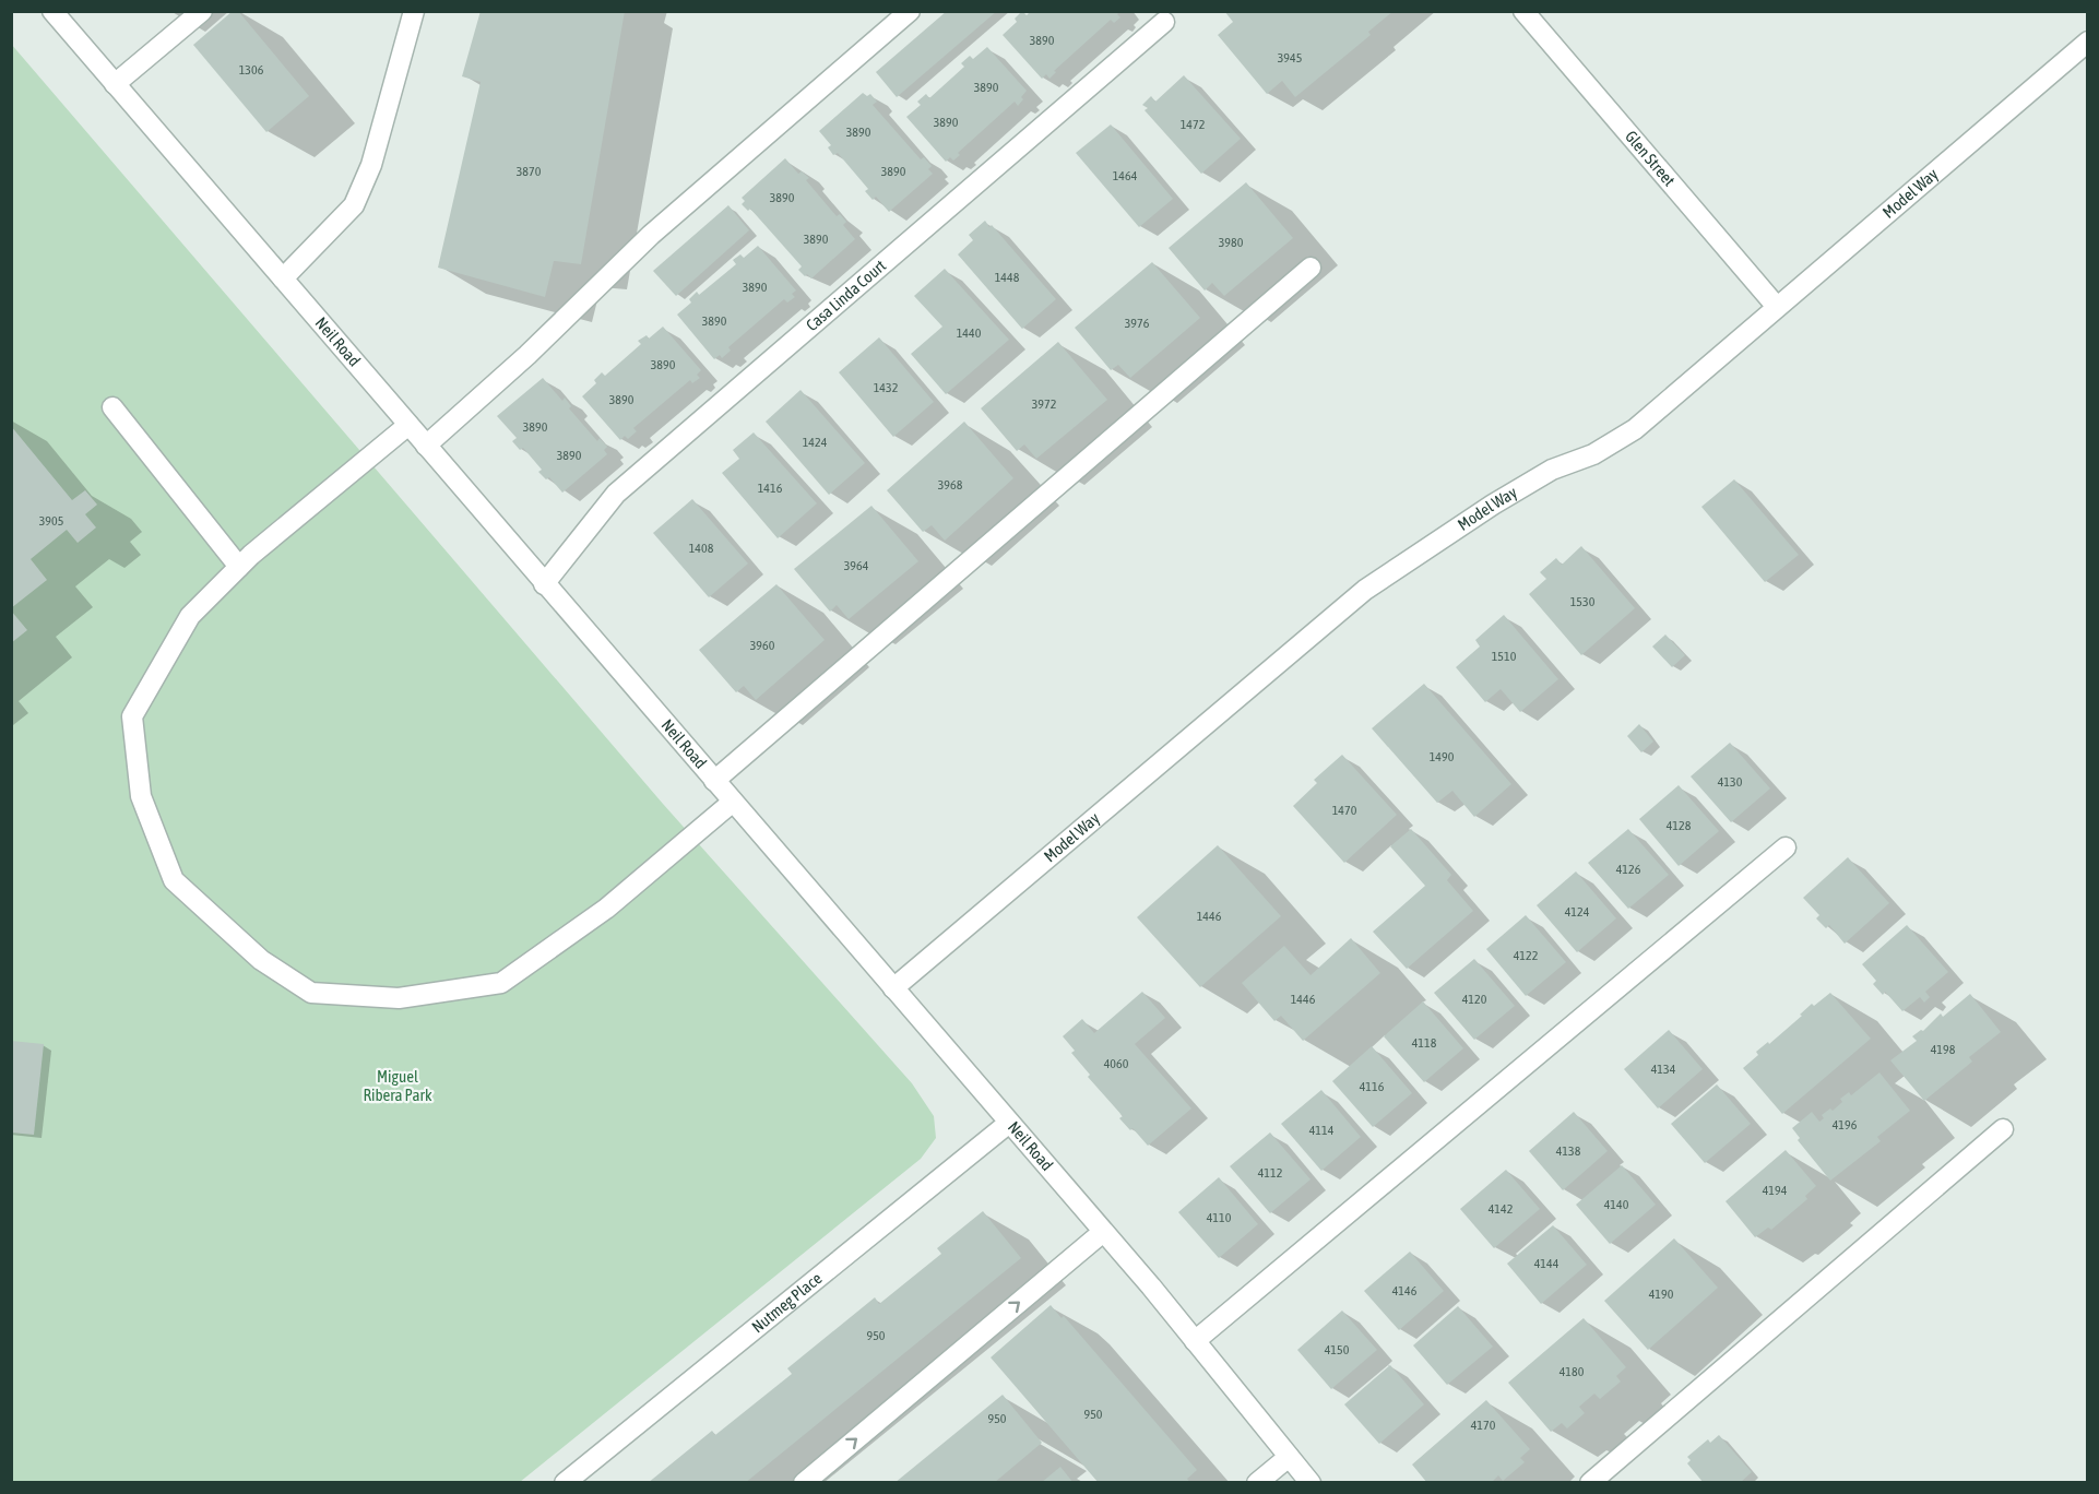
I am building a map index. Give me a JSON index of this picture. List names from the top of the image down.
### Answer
{
  "streets": {
    "street": [
      "Glen Street",
      "Model Way",
      "Casa Linda Court",
      "Neil Road",
      "Nutmeg Place"
    ]
  },
  "crossings": [
    ["Glen Street", "Model Way"],
    ["Model Way", "Neil Road"],
    ["Casa Linda Court", "Neil Road"],
    ["Neil Road", "Nutmeg Place"]
  ],
  "parks": ["Miguel Ribera Park"],
  "house_numbers": [
    "3890",
    "3945",
    "1306",
    "3890",
    "3890",
    "1472",
    "3890",
    "3870",
    "3890",
    "1464",
    "3890",
    "3890",
    "3980",
    "1448",
    "3890",
    "3890",
    "3976",
    "1440",
    "3890",
    "1432",
    "3890",
    "3972",
    "3890",
    "1424",
    "3890",
    "3968",
    "1416",
    "3905",
    "1408",
    "3964",
    "1530",
    "3960",
    "1510",
    "1490",
    "4130",
    "1470",
    "4128",
    "4126",
    "4124",
    "1446",
    "4122",
    "1446",
    "4120",
    "4118",
    "4198",
    "4060",
    "4134",
    "4116",
    "4196",
    "4114",
    "4138",
    "4112",
    "4194",
    "4140",
    "4142",
    "4110",
    "4144",
    "4146",
    "4190",
    "950",
    "4150",
    "4180",
    "950",
    "950",
    "4170"
  ]
}
